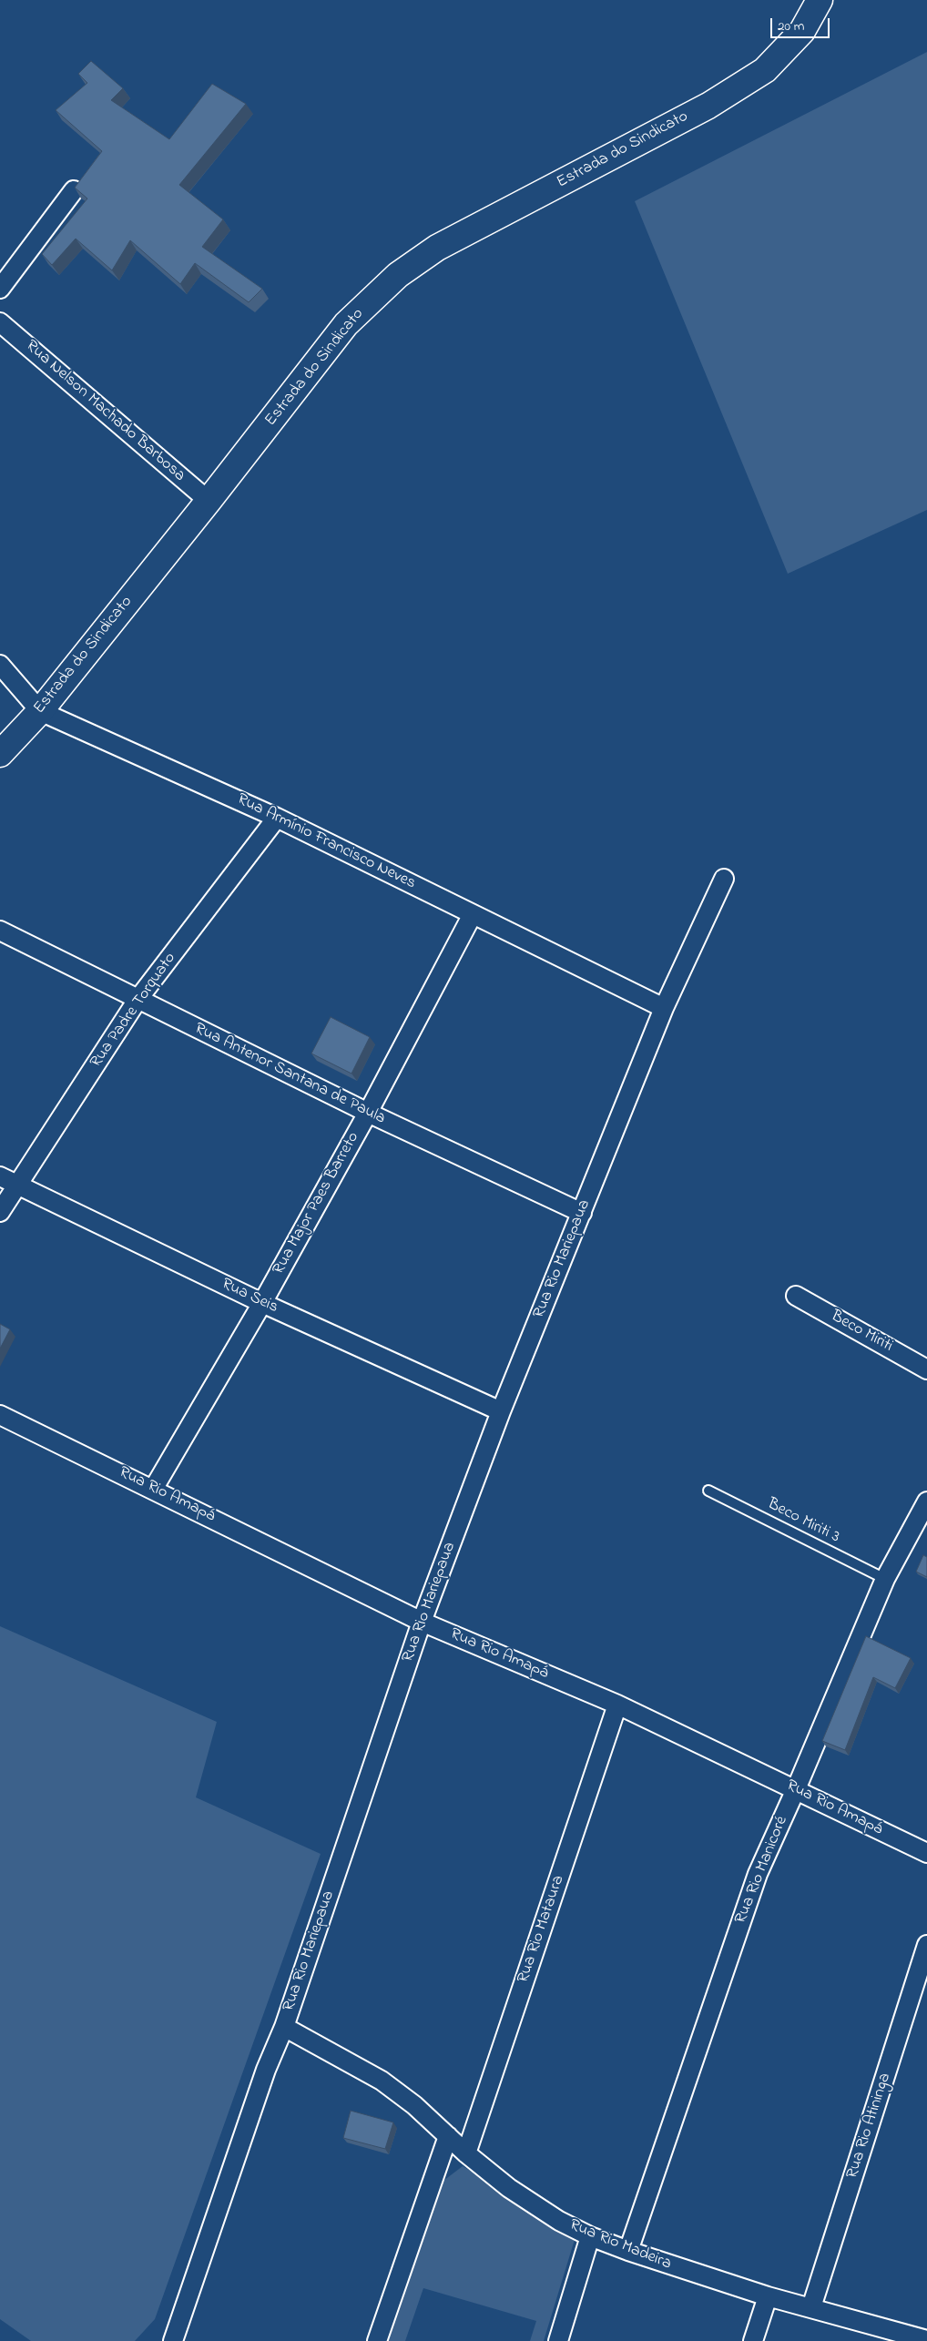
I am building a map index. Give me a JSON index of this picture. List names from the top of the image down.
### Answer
{
  "streets": {
    "street": [
      "Estrada do Sindicato",
      "Rua Nelson Machado Barbosa",
      "Rua Armínio Francisco Neves",
      "Rua Padre Torquato",
      "Rua Antenor Santana de Paula",
      "Rua Major Paes Barreto",
      "Rua Rio Mariepaua",
      "Rua Seis",
      "Beco Miriti",
      "Rua Rio Amapá",
      "Rua Rio Manicoré",
      "Rua Rio Mataura",
      "Rua Rio Atininga",
      "Rua Rio Madeira"
    ],
    "lane": ["Beco Miriti 3"]
  },
  "crossings": [
    ["Estrada do Sindicato", "Rua Nelson Machado Barbosa"],
    ["Estrada do Sindicato", "Rua Armínio Francisco Neves"],
    ["Rua Armínio Francisco Neves", "Rua Padre Torquato"],
    ["Rua Armínio Francisco Neves", "Rua Major Paes Barreto"],
    ["Rua Armínio Francisco Neves", "Rua Rio Mariepaua"],
    ["Rua Padre Torquato", "Rua Antenor Santana de Paula"],
    ["Rua Padre Torquato", "Rua Seis"],
    ["Rua Antenor Santana de Paula", "Rua Major Paes Barreto"],
    ["Rua Antenor Santana de Paula", "Rua Rio Mariepaua"],
    ["Rua Major Paes Barreto", "Rua Seis"],
    ["Rua Major Paes Barreto", "Rua Rio Amapá"],
    ["Rua Rio Mariepaua", "Rua Seis"],
    ["Rua Rio Mariepaua", "Rua Rio Amapá"],
    ["Rua Rio Mariepaua", "Rua Rio Madeira"],
    ["Rua Rio Amapá", "Rua Rio Manicoré"],
    ["Rua Rio Amapá", "Rua Rio Mataura"],
    ["Beco Miriti 3", "Rua Rio Manicoré"],
    ["Rua Rio Manicoré", "Rua Rio Madeira"],
    ["Rua Rio Mataura", "Rua Rio Madeira"],
    ["Rua Rio Atininga", "Rua Rio Madeira"]
  ],
  "scale_bar": "20 m"
}
